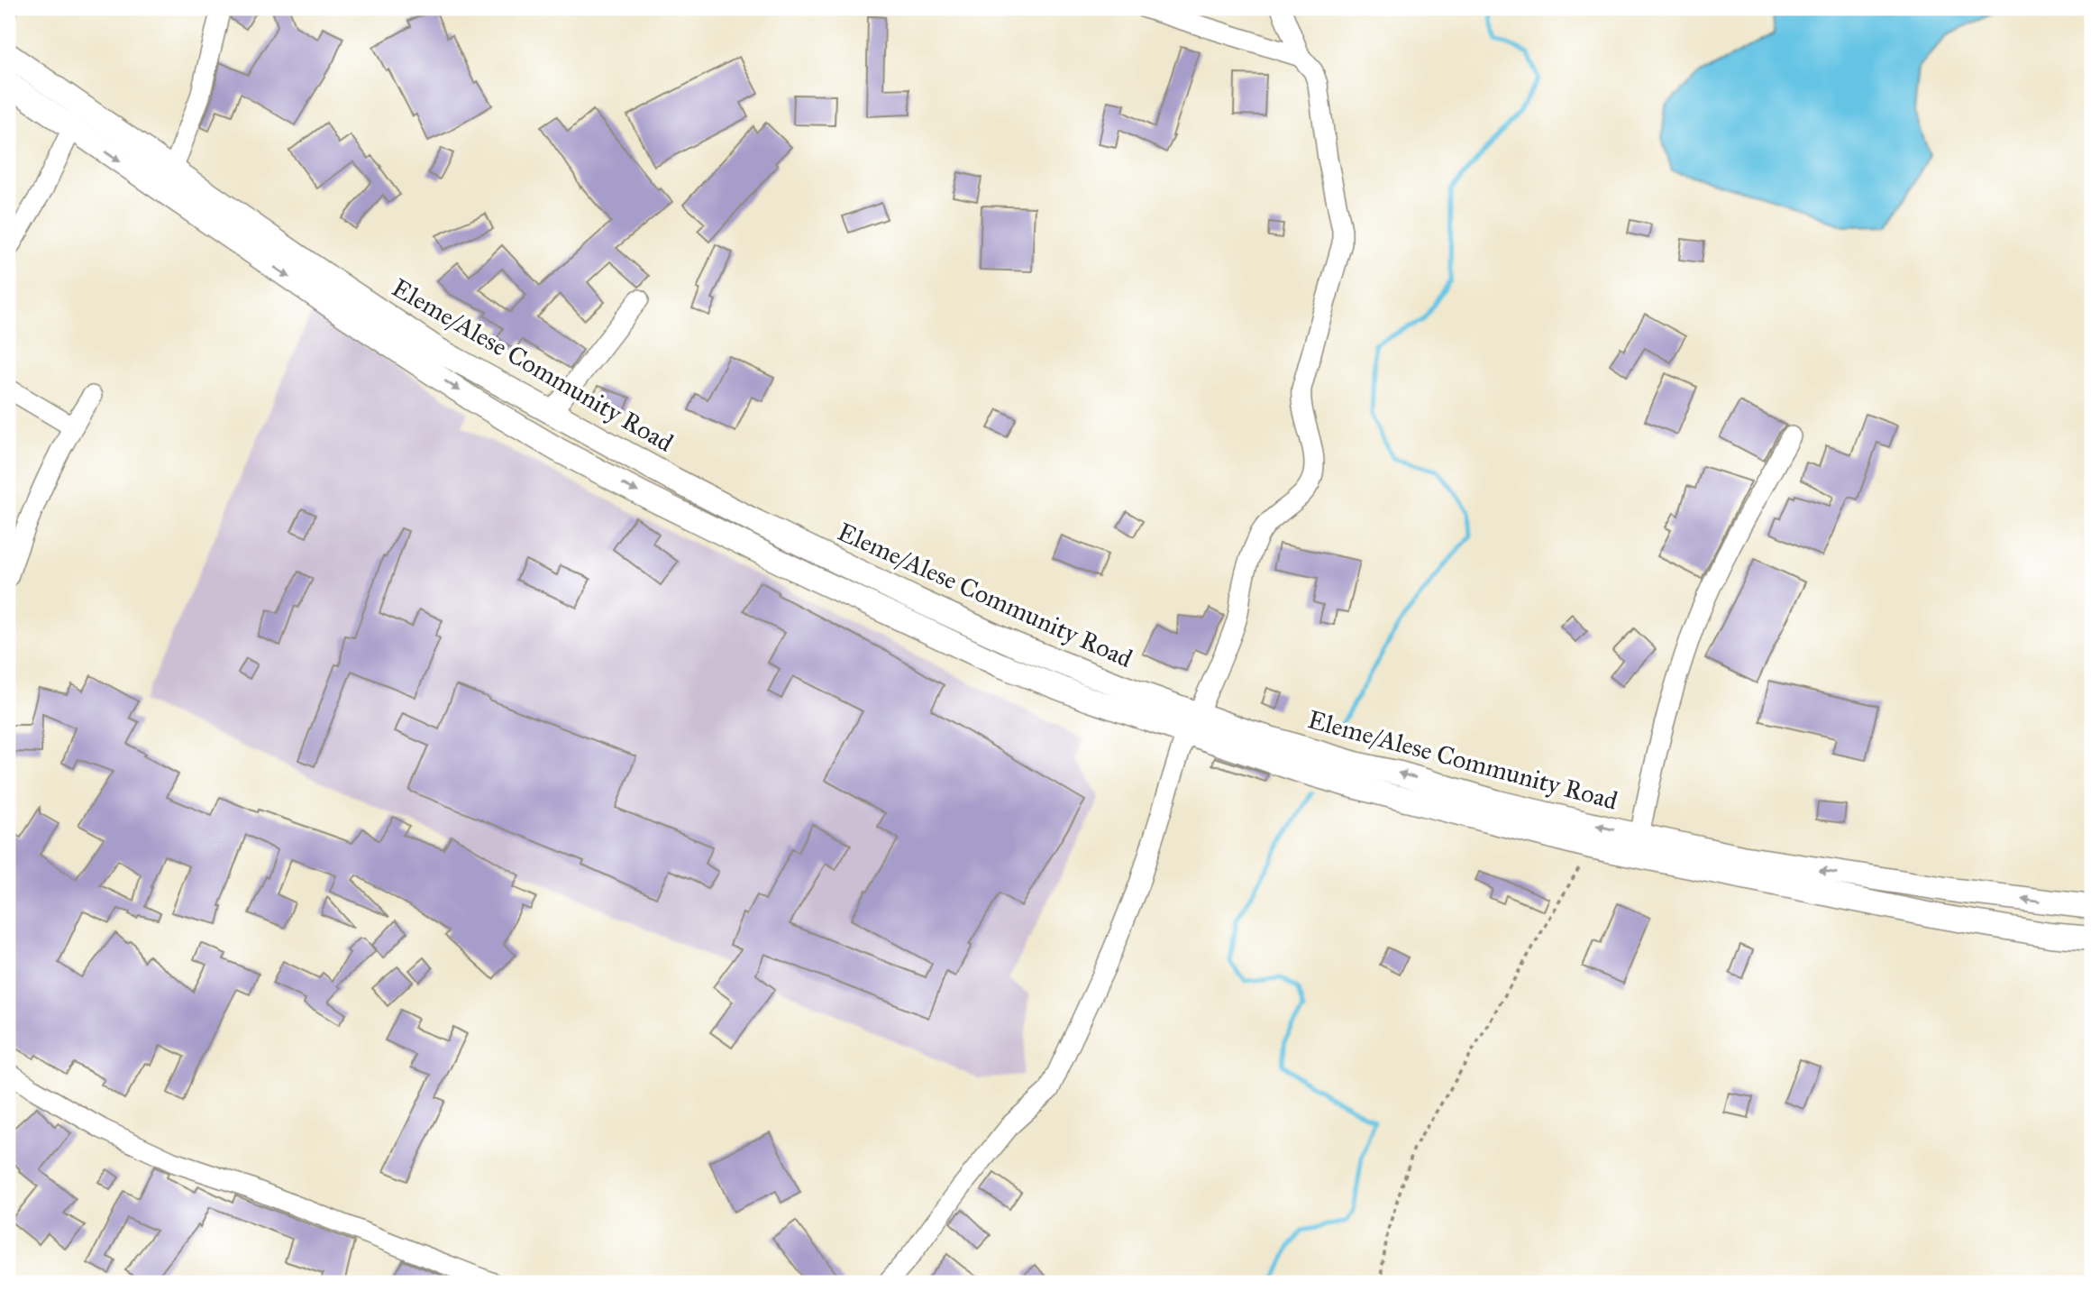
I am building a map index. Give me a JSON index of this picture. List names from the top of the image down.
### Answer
{
  "streets": {
    "main road": ["Eleme/Alese Community Road"]
  }
}
